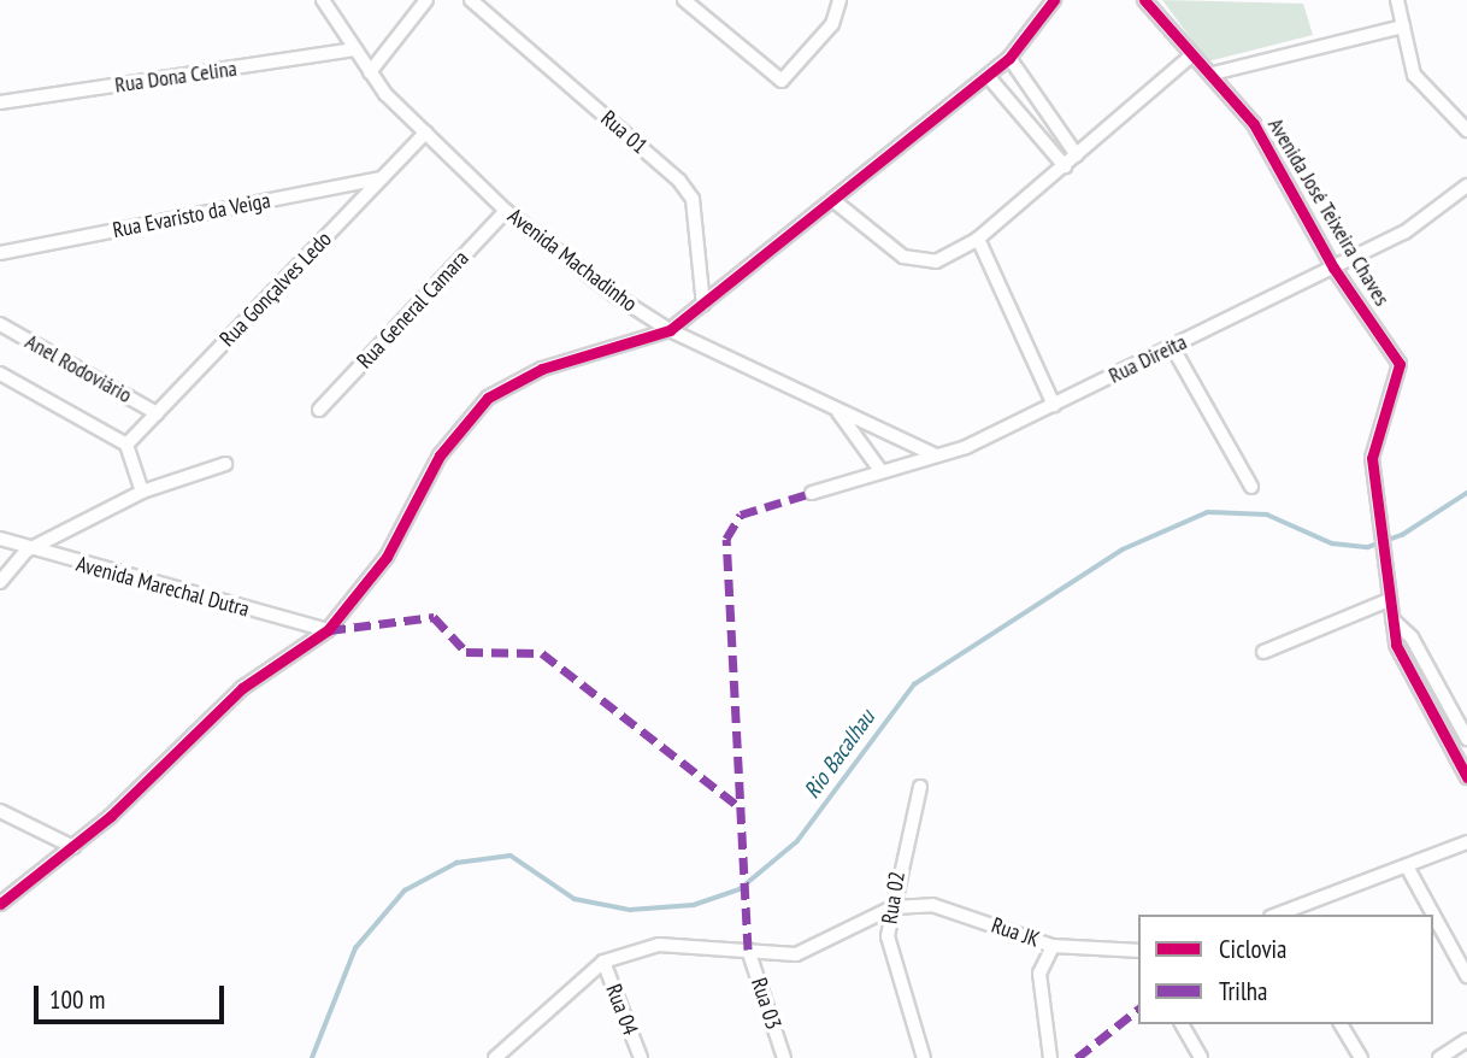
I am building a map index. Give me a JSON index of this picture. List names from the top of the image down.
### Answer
{
  "streets": {
    "street": [
      "Rua Dona Celina",
      "Rua 01",
      "Avenida José Teixeira Chaves",
      "Rua Evaristo da Veiga",
      "Avenida Machadinho",
      "Rua Gonçalves Ledo",
      "Rua General Camara",
      "Rua Direita",
      "Anel Rodoviário",
      "Avenida Marechal Dutra",
      "Rua 02",
      "Rua JK",
      "Rua 03",
      "Rua 04"
    ]
  },
  "crossings": [
    ["Rua Dona Celina", "Avenida Machadinho"],
    ["Avenida José Teixeira Chaves", "Rua Direita"],
    ["Rua Evaristo da Veiga", "Rua Gonçalves Ledo"],
    ["Avenida Machadinho", "Rua Gonçalves Ledo"],
    ["Avenida Machadinho", "Rua General Camara"],
    ["Avenida Machadinho", "Rua Direita"],
    ["Rua Gonçalves Ledo", "Anel Rodoviário"],
    ["Rua 02", "Rua JK"]
  ],
  "water": ["Rio Bacalhau"],
  "legend": ["Ciclovia", "Trilha"],
  "scale_bar": "100 m"
}
